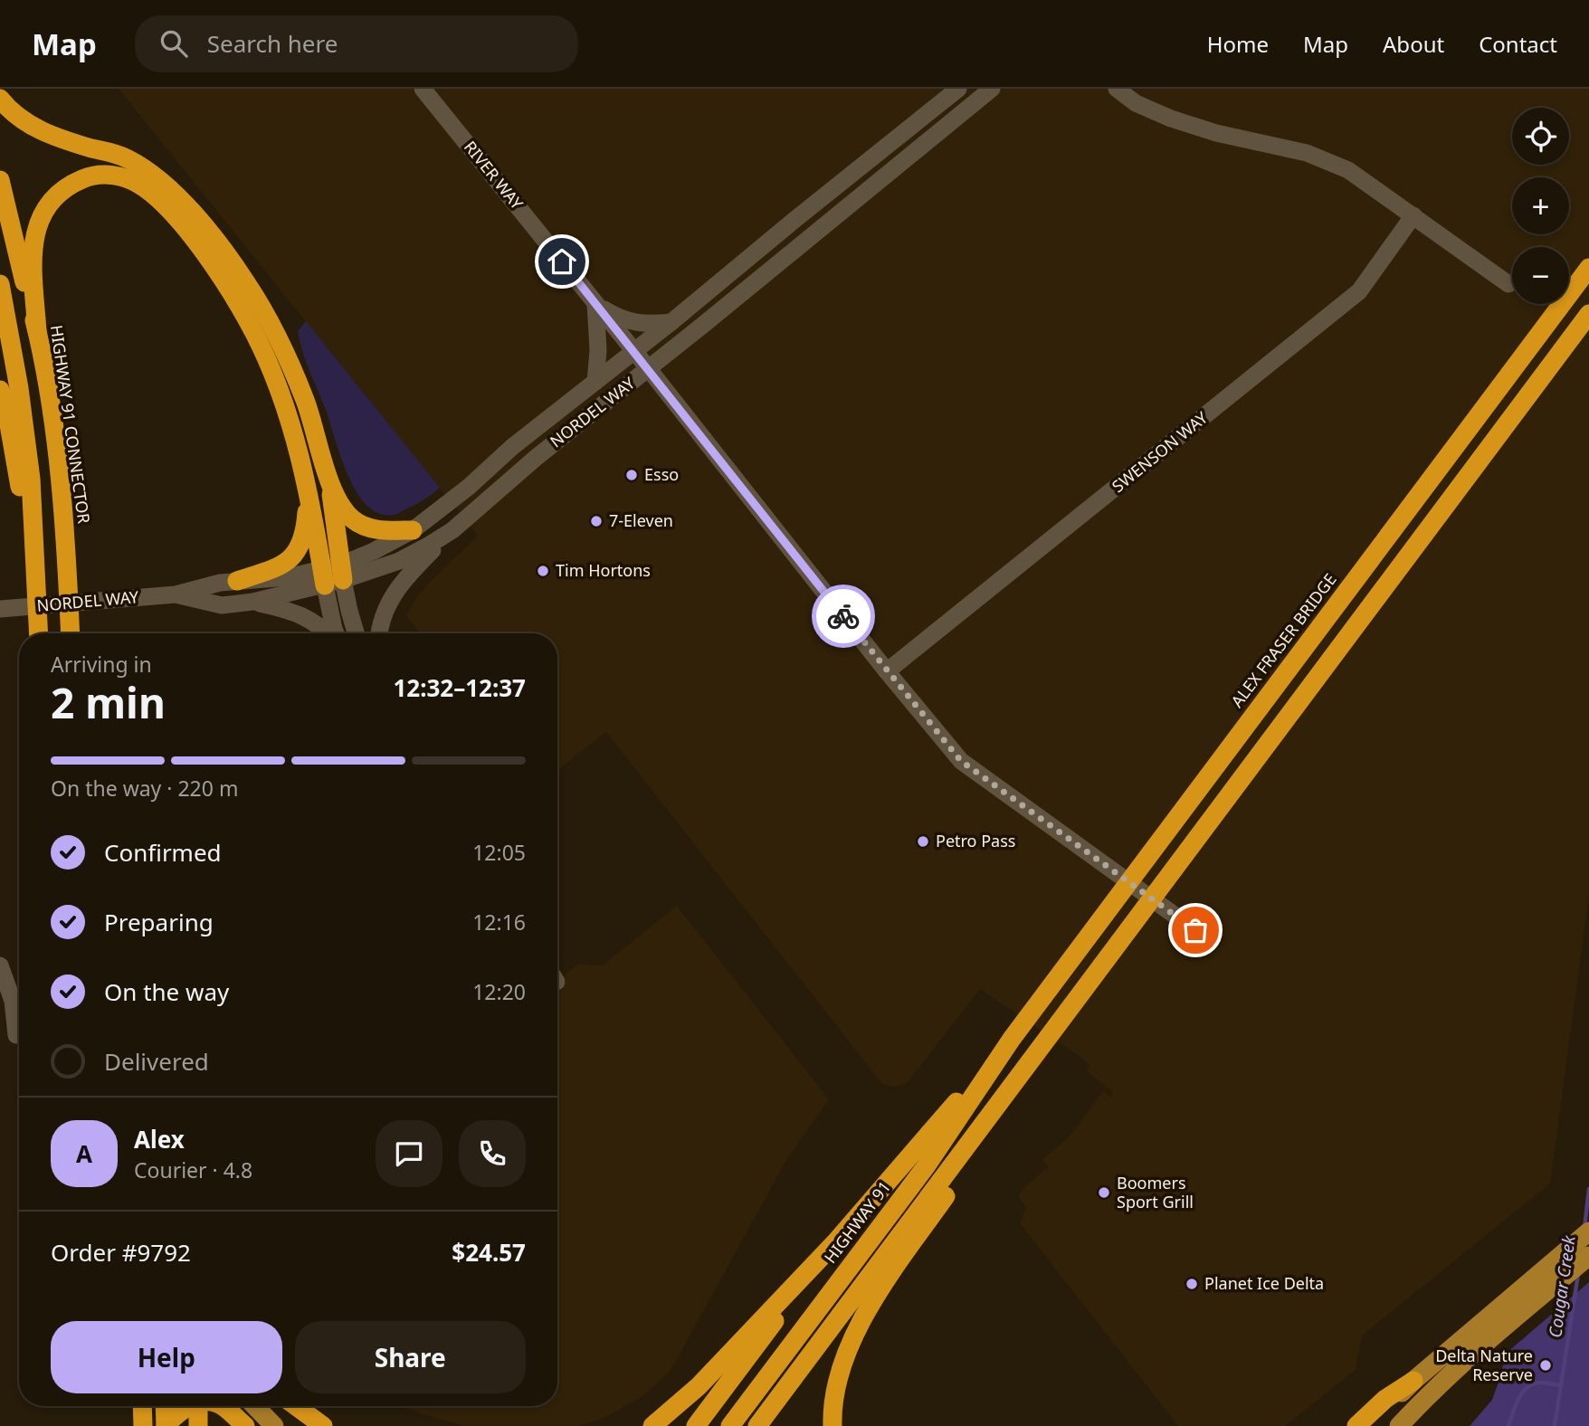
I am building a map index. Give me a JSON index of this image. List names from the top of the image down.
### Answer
{
  "streets": {
    "highway": ["HIGHWAY 91 CONNECTOR", "ALEX FRASER BRIDGE", "HIGHWAY 91"],
    "street": ["RIVER WAY", "NORDEL WAY", "SWENSON WAY"]
  },
  "crossings": [
    ["RIVER WAY", "NORDEL WAY"],
    ["RIVER WAY", "SWENSON WAY"],
    ["ALEX FRASER BRIDGE", "HIGHWAY 91"]
  ],
  "water": ["Cougar Creek"],
  "places": [
    "Esso",
    "7-Eleven",
    "Tim Hortons",
    "Petro Pass",
    "Boomers Sport Grill",
    "Planet Ice Delta",
    "Delta Nature Reserve"
  ],
  "page": {
    "header": "Map",
    "search": "Search here",
    "nav": [
      "Home",
      "Map",
      "About",
      "Contact"
    ],
    "map_buttons": ["+", "−"],
    "heading": ["2 min", "Arriving in", "12:32–12:37"],
    "panel": [
      "Alex",
      "Courier · 4.8",
      "Order #9792",
      "$24.57"
    ],
    "bar": "On the way · 220 m",
    "list": [
      ["Confirmed", "12:05"],
      ["Preparing", "12:16"],
      ["On the way", "12:20"],
      "Delivered"
    ],
    "round": "A",
    "buttons": ["Help", "Share"]
  }
}
